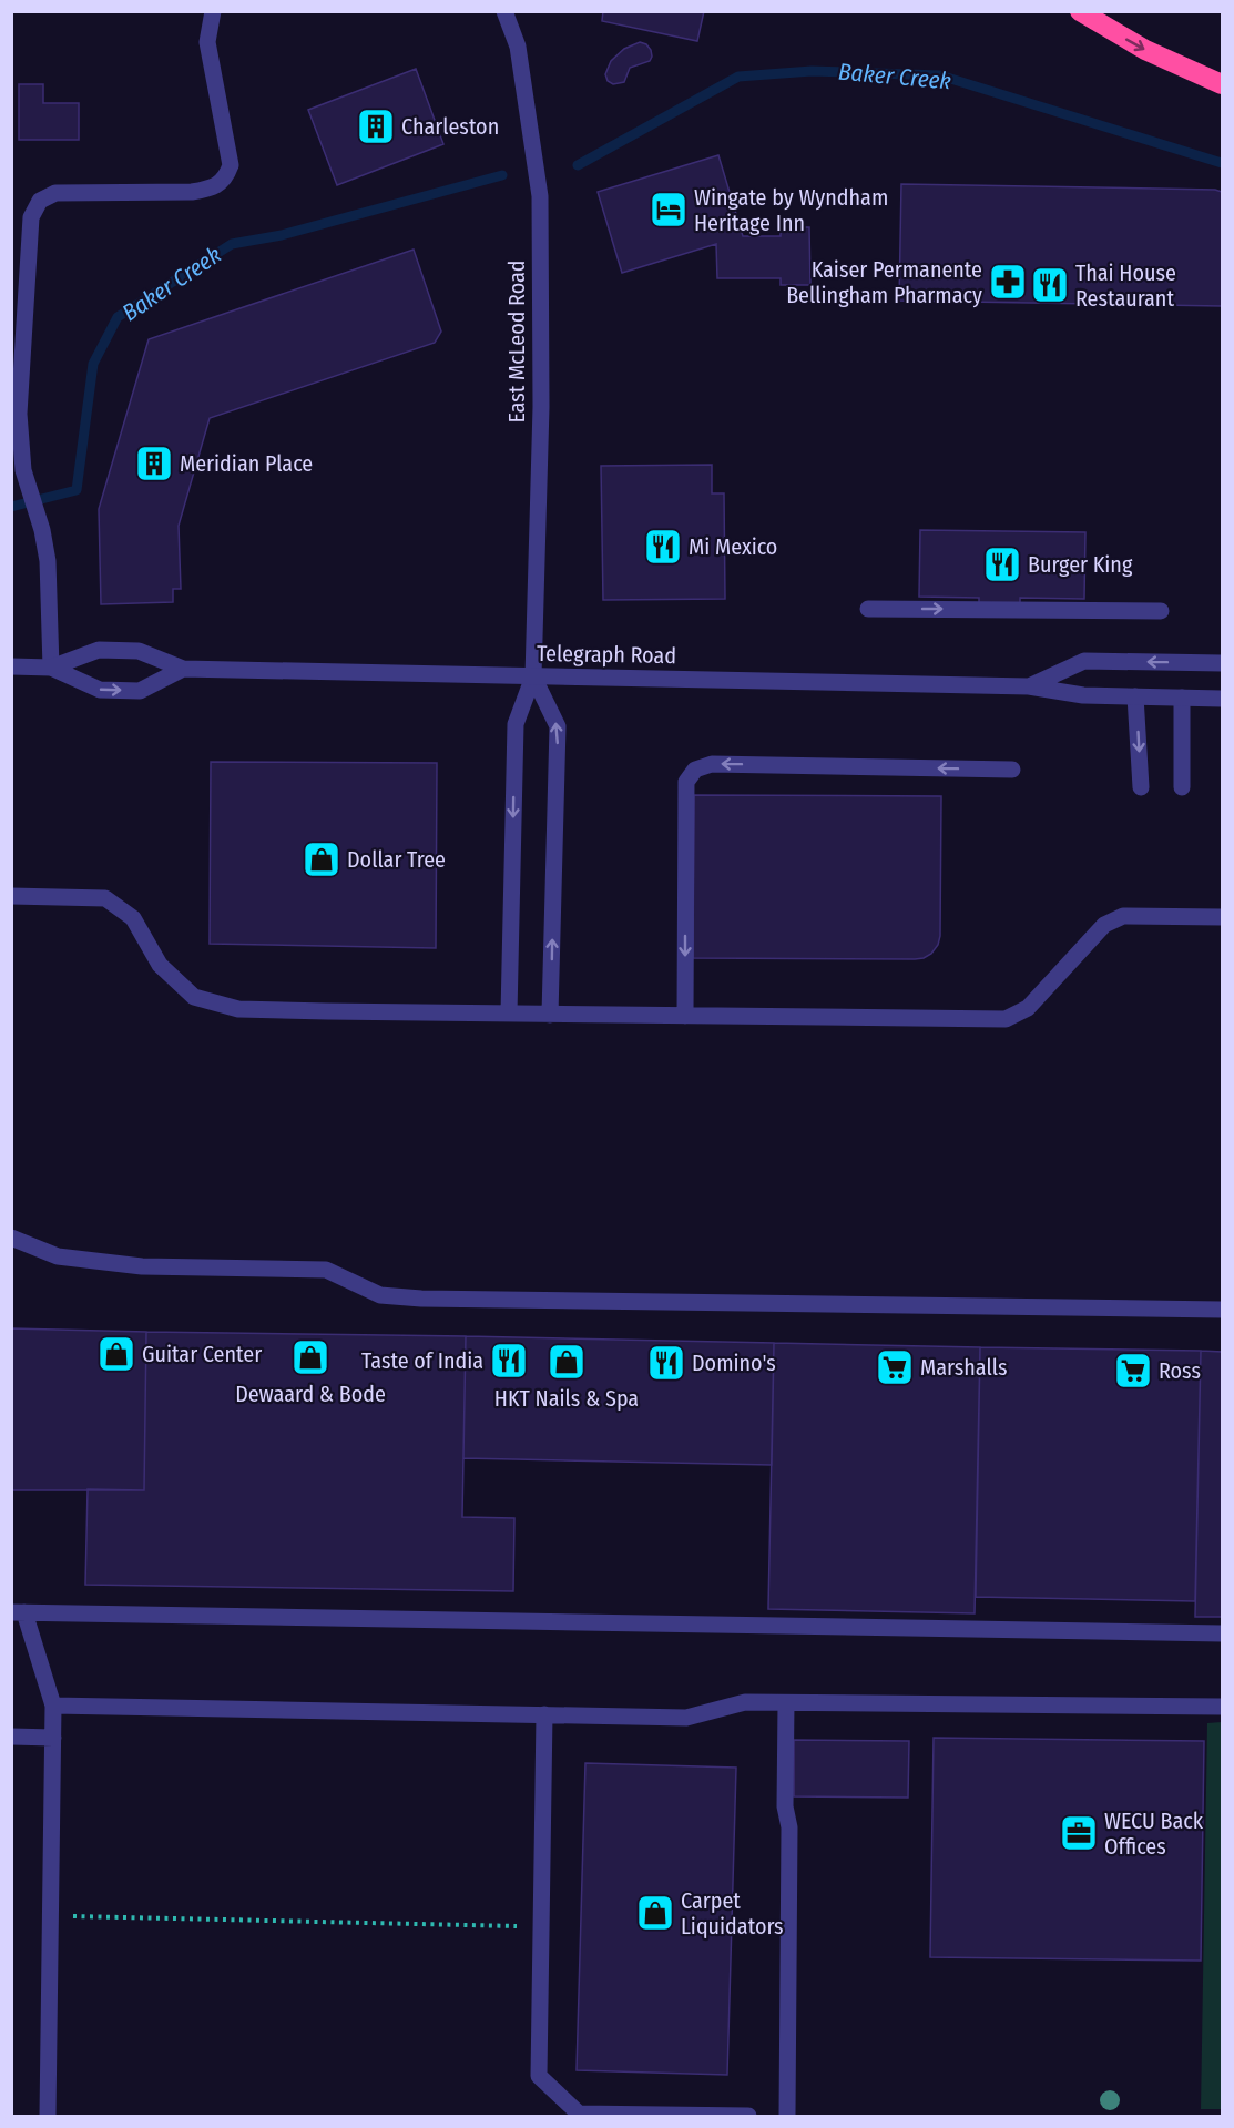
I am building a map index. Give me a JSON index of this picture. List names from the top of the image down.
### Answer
{
  "streets": {
    "street": ["East McLeod Road", "Telegraph Road"]
  },
  "crossings": [
    ["East McLeod Road", "Telegraph Road"]
  ],
  "water": ["Baker Creek"],
  "places": {
    "building": ["Charleston", "Meridian Place"],
    "hotel": ["Wingate by Wyndham Heritage Inn"],
    "pharmacy": ["Kaiser Permanente Bellingham Pharmacy"],
    "restaurant": [
      "Thai House Restaurant",
      "Mi Mexico",
      "Burger King",
      "Taste of India",
      "Domino's"
    ],
    "shop": [
      "Dollar Tree",
      "Guitar Center",
      "Dewaard & Bode",
      "HKT Nails & Spa",
      "Carpet Liquidators"
    ],
    "supermarket": ["Marshalls", "Ross"],
    "office": ["WECU Back Offices"]
  }
}
